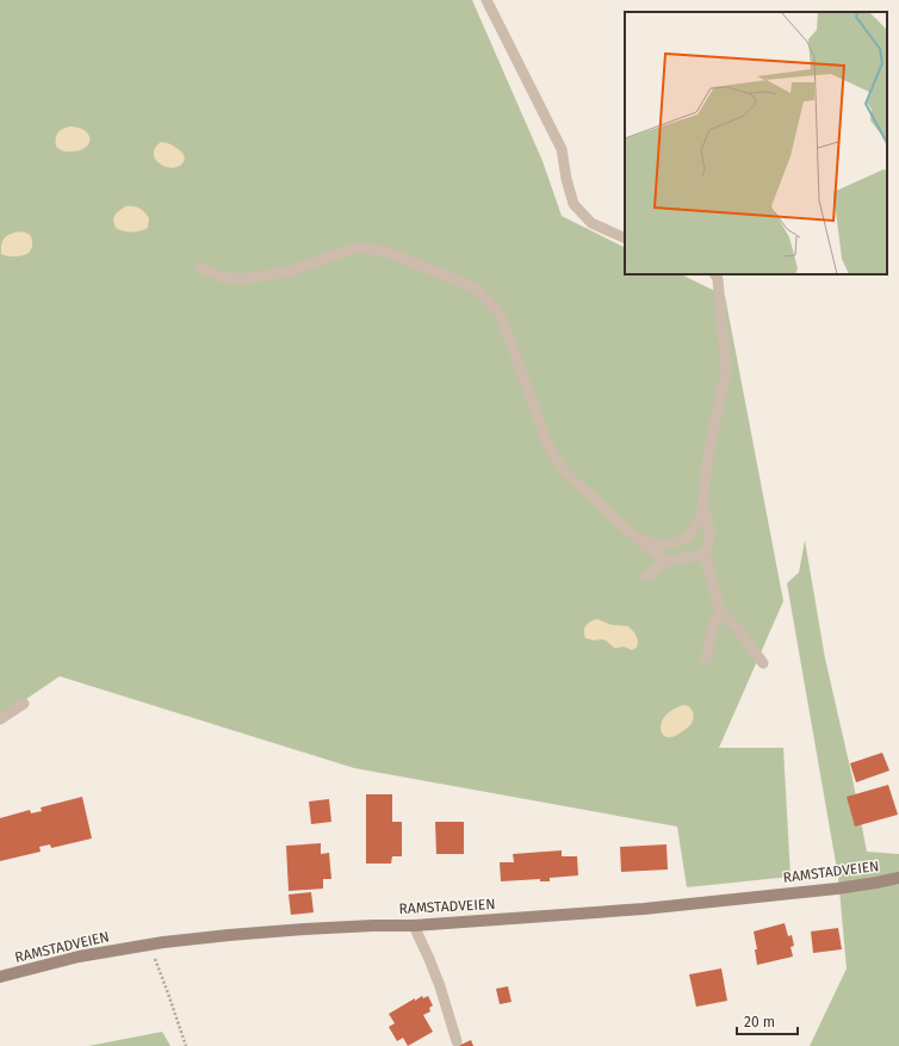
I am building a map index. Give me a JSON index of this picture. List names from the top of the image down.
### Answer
{
  "streets": {
    "street": ["RAMSTADVEIEN"]
  },
  "scale_bar": "20 m"
}
